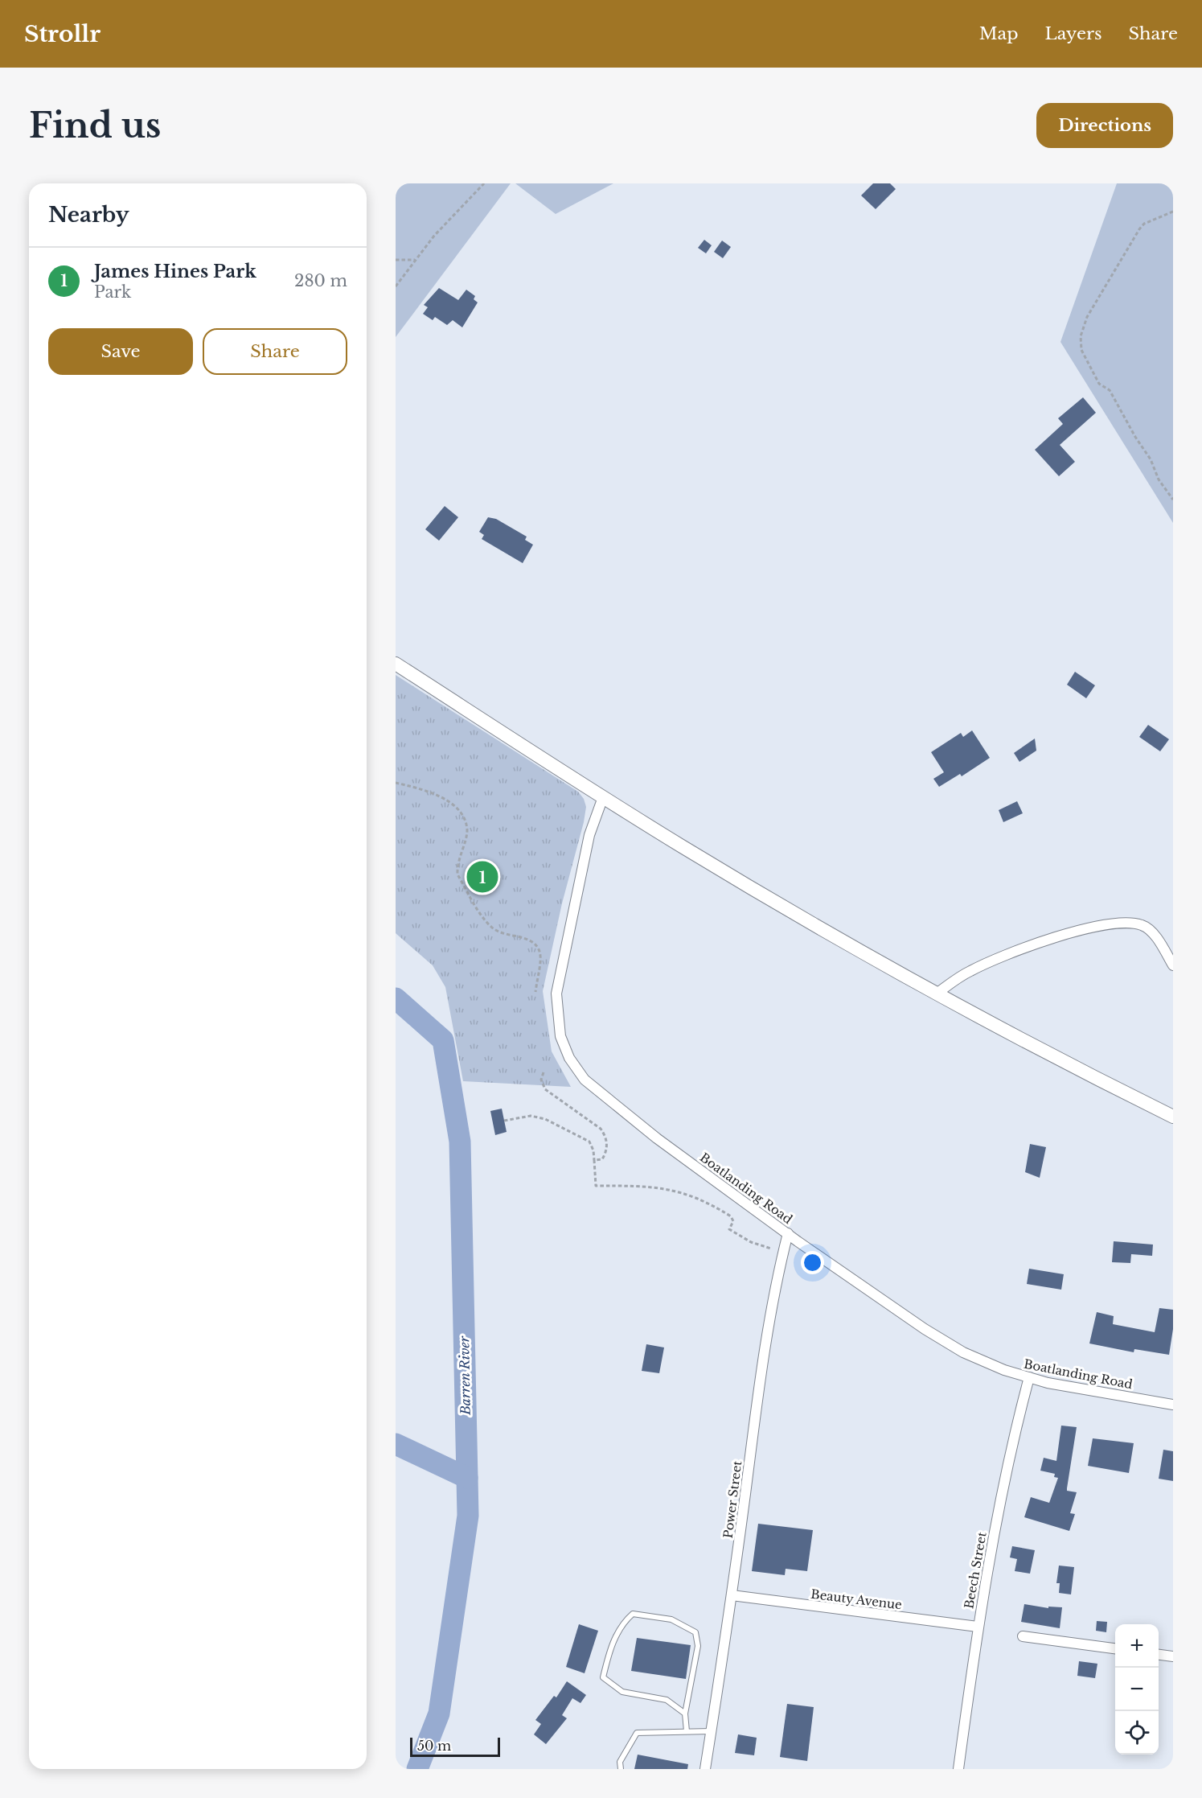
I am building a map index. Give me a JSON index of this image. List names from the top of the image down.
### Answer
{
  "streets": {
    "street": [
      "Boatlanding Road",
      "Power Street",
      "Beech Street",
      "Beauty Avenue"
    ]
  },
  "crossings": [
    ["Boatlanding Road", "Power Street"],
    ["Boatlanding Road", "Beech Street"],
    ["Power Street", "Beauty Avenue"],
    ["Beech Street", "Beauty Avenue"]
  ],
  "water": ["Barren River"],
  "scale_bar": "50 m",
  "page": {
    "header": "Strollr",
    "nav": ["Map", "Layers", "Share"],
    "buttons": [
      "Directions",
      ["Save", "Share"]
    ],
    "title": "Find us",
    "heading": "Nearby",
    "list": [
      {
        "mark": "1",
        "name": "James Hines Park",
        "note": "Park",
        "value": "280 m"
      }
    ],
    "pins": "1",
    "map_buttons": ["+", "−"],
    "scale": "50 m"
  }
}
